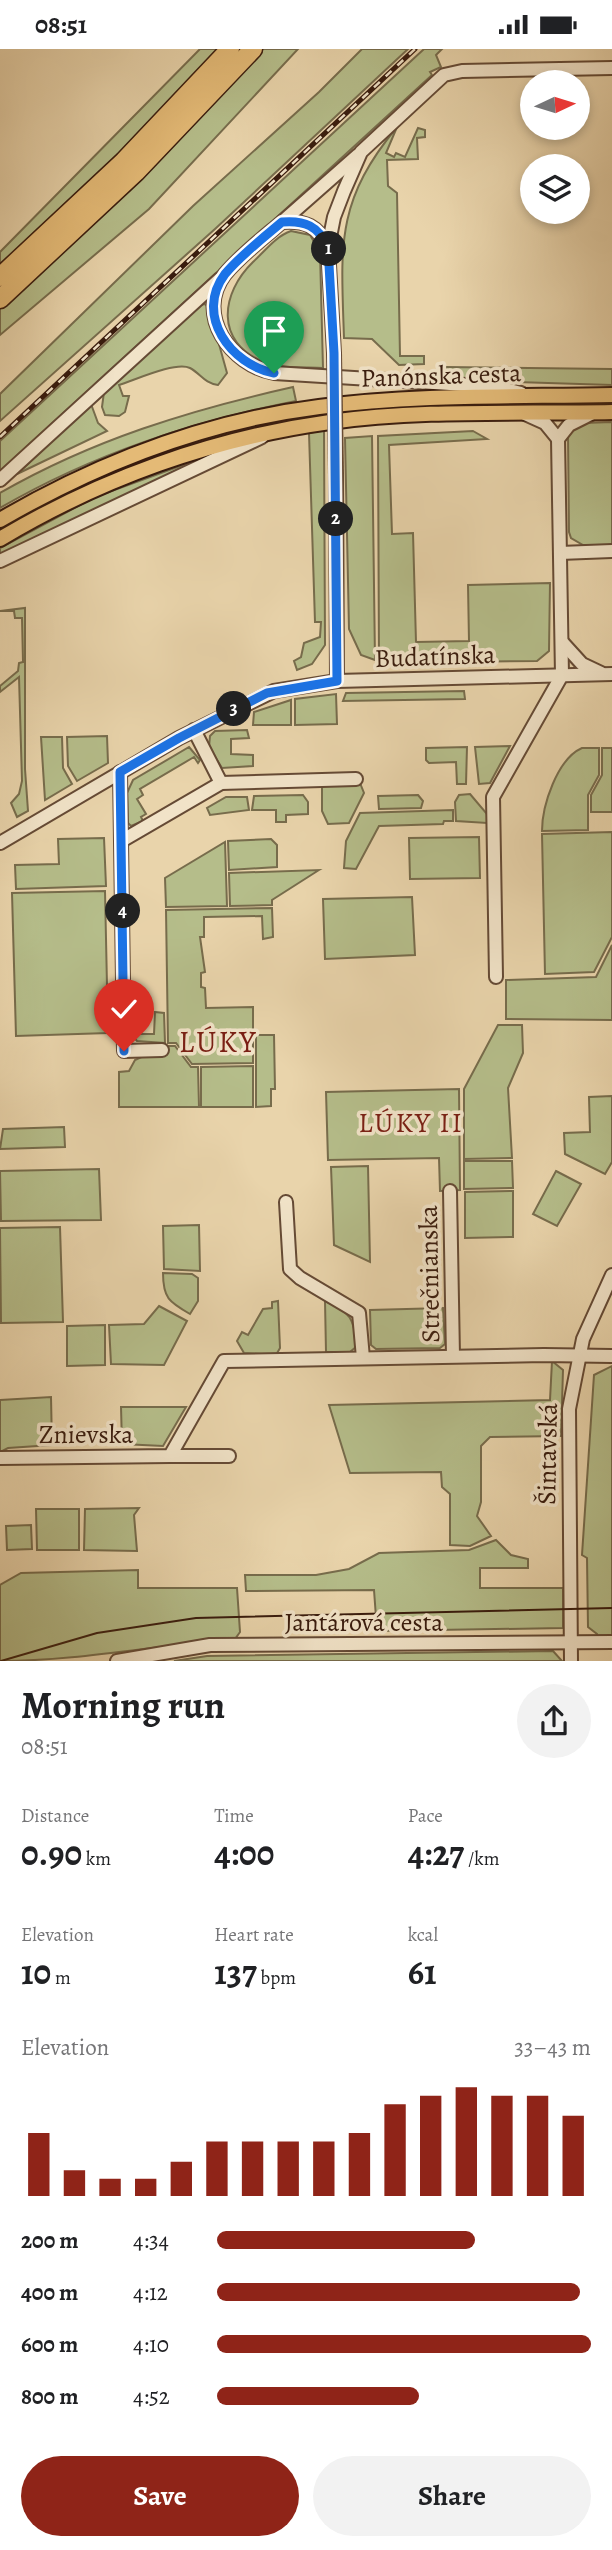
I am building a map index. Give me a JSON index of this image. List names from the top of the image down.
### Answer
{
  "streets": {
    "main road": ["Panónska cesta"],
    "street": [
      "Budatínska",
      "Strečnianska",
      "Znievska",
      "Šintavská",
      "Jantárová cesta"
    ]
  },
  "crossings": [
    ["Strečnianska", "Znievska"],
    ["Strečnianska", "Šintavská"],
    ["Šintavská", "Jantárová cesta"]
  ],
  "districts": ["LÚKY", "LÚKY II"],
  "north": "right",
  "page": {
    "status": "08:51",
    "pins": [
      "1",
      "2",
      "3",
      "4"
    ],
    "heading": ["Morning run", "08:51"],
    "stats": [
      ["Distance", "0.90 km"],
      ["Time", "4:00"],
      ["Pace", "4:27 /km"],
      ["Elevation", "10 m"],
      ["Heart rate", "137 bpm"],
      ["kcal", "61"]
    ],
    "chart": ["Elevation", "33–43 m"],
    "list": [
      {
        "name": "200 m",
        "note": "4:34"
      },
      {
        "name": "400 m",
        "note": "4:12"
      },
      {
        "name": "600 m",
        "note": "4:10"
      },
      {
        "name": "800 m",
        "note": "4:52"
      }
    ],
    "buttons": ["Save", "Share"]
  }
}
